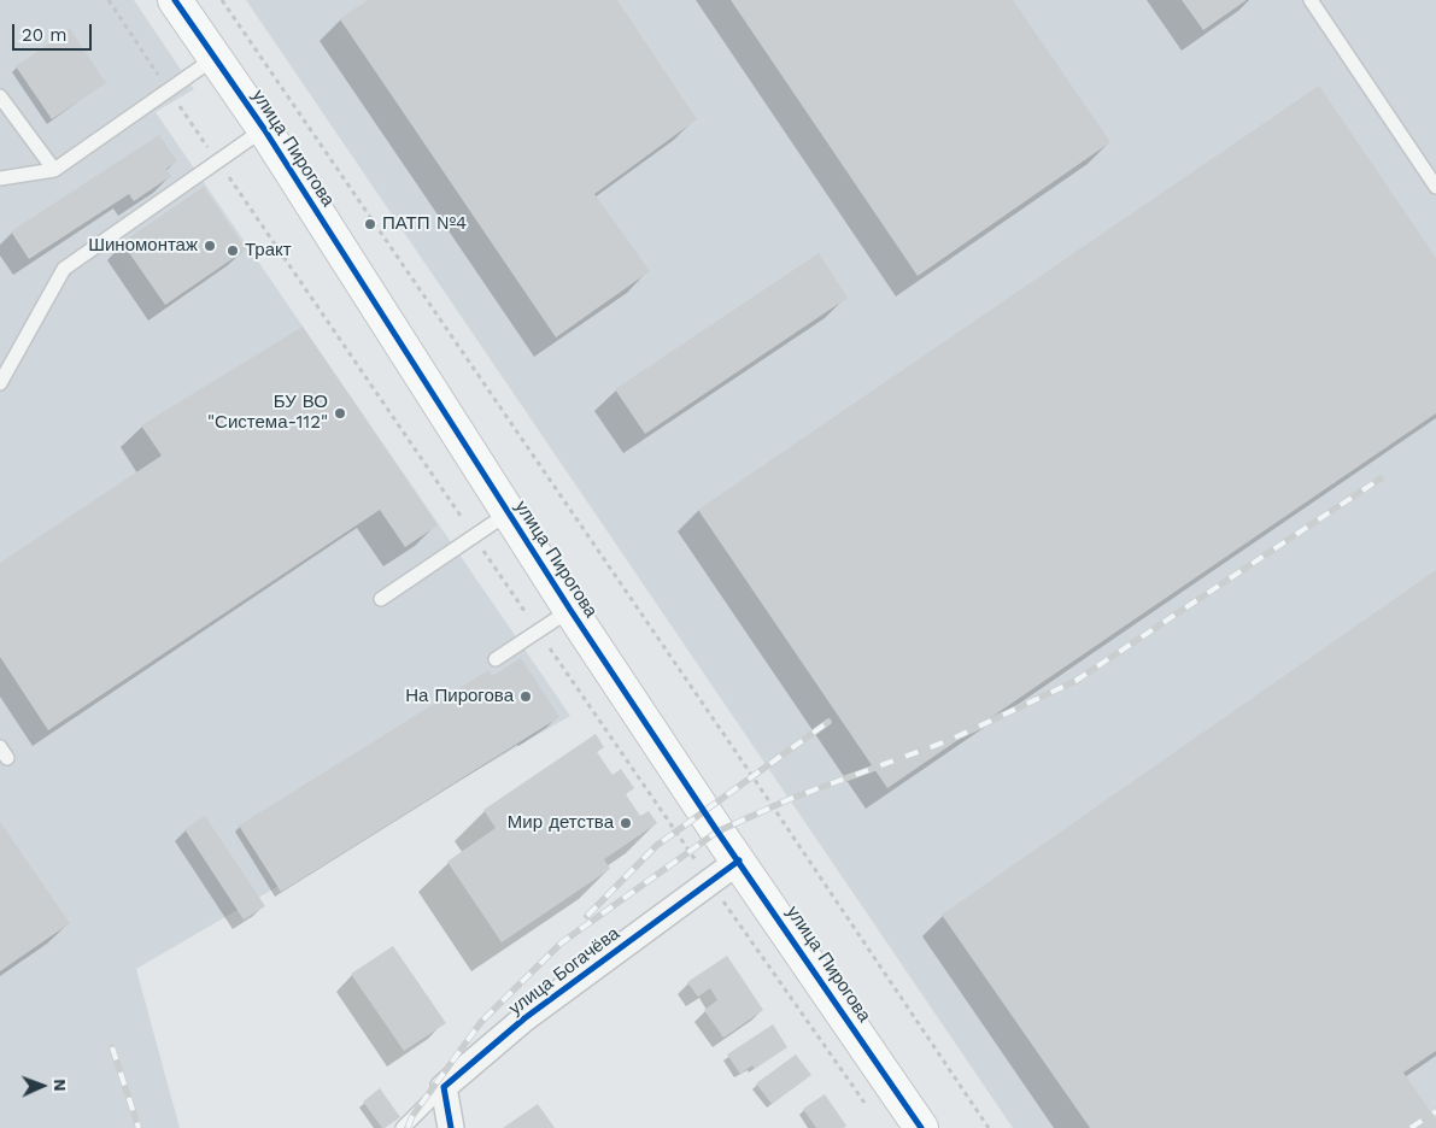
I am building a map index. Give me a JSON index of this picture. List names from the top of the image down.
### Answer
{
  "streets": {
    "street": ["улица Пирогова", "улица Богачёва"]
  },
  "crossings": [
    ["улица Пирогова", "улица Богачёва"]
  ],
  "places": [
    "ПАТП №4",
    "Шиномонтаж",
    "Тракт",
    "БУ ВО \"Система-112\"",
    "На Пирогова",
    "Мир детства"
  ],
  "scale_bar": "20 m",
  "north": "right"
}
